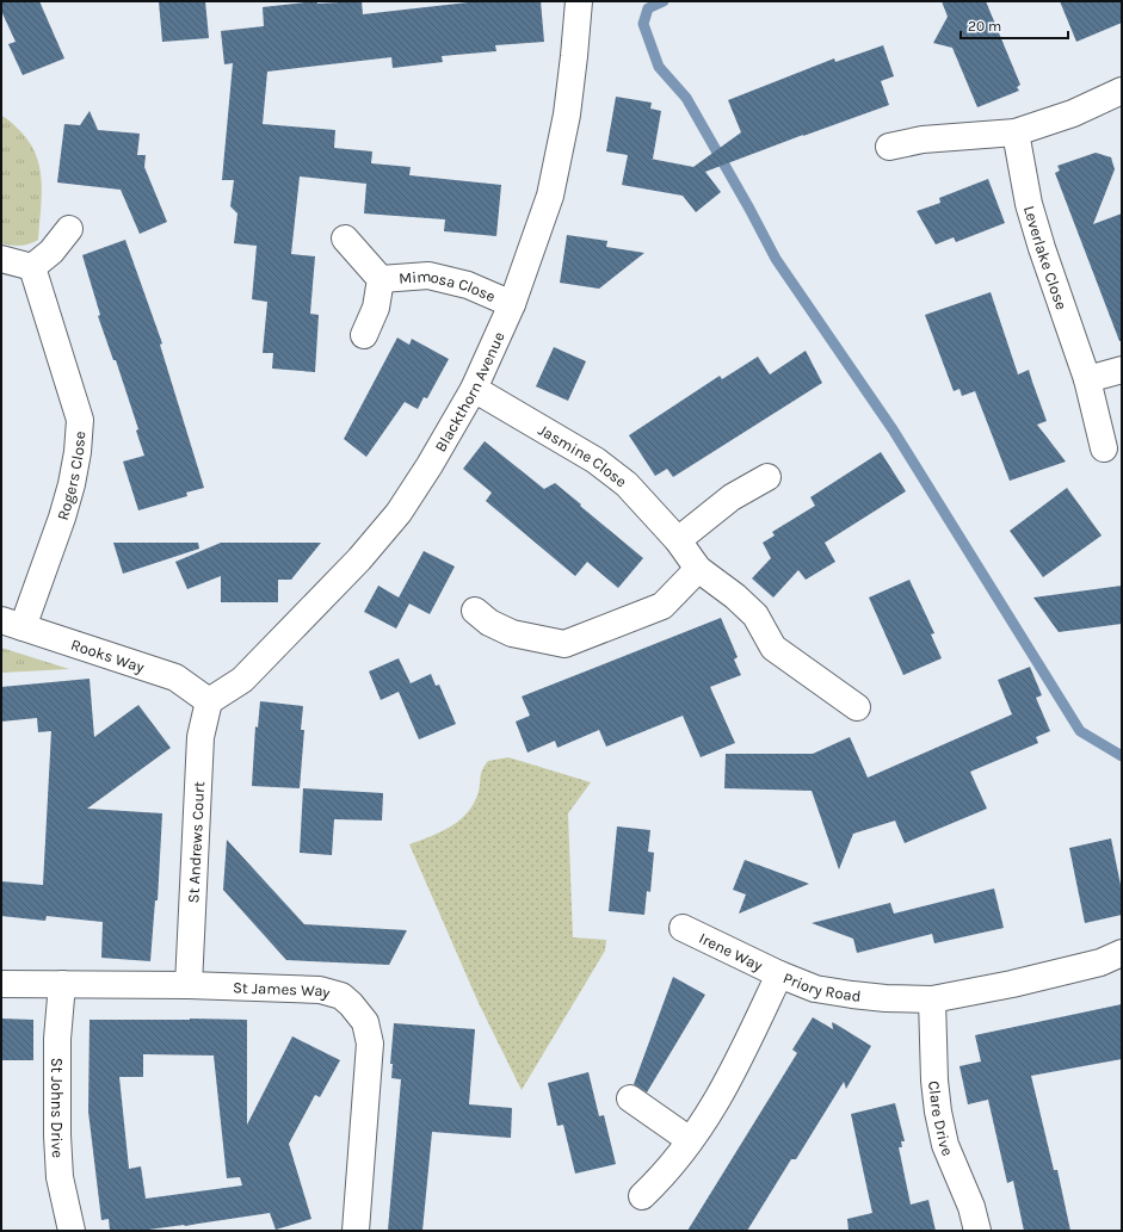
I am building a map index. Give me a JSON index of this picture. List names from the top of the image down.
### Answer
{
  "streets": {
    "street": [
      "Leverlake Close",
      "Mimosa Close",
      "Blackthorn Avenue",
      "Jasmine Close",
      "Rogers Close",
      "Rooks Way",
      "St Andrews Court",
      "Irene Way",
      "Priory Road",
      "St James Way",
      "St Johns Drive",
      "Clare Drive"
    ]
  },
  "crossings": [
    ["Mimosa Close", "Blackthorn Avenue"],
    ["Blackthorn Avenue", "Jasmine Close"],
    ["Blackthorn Avenue", "Rooks Way"],
    ["Blackthorn Avenue", "St Andrews Court"],
    ["Rogers Close", "Rooks Way"],
    ["Rooks Way", "St Andrews Court"],
    ["St Andrews Court", "St James Way"],
    ["Irene Way", "Priory Road"],
    ["Priory Road", "Clare Drive"],
    ["St James Way", "St Johns Drive"]
  ],
  "scale_bar": "20 m"
}
